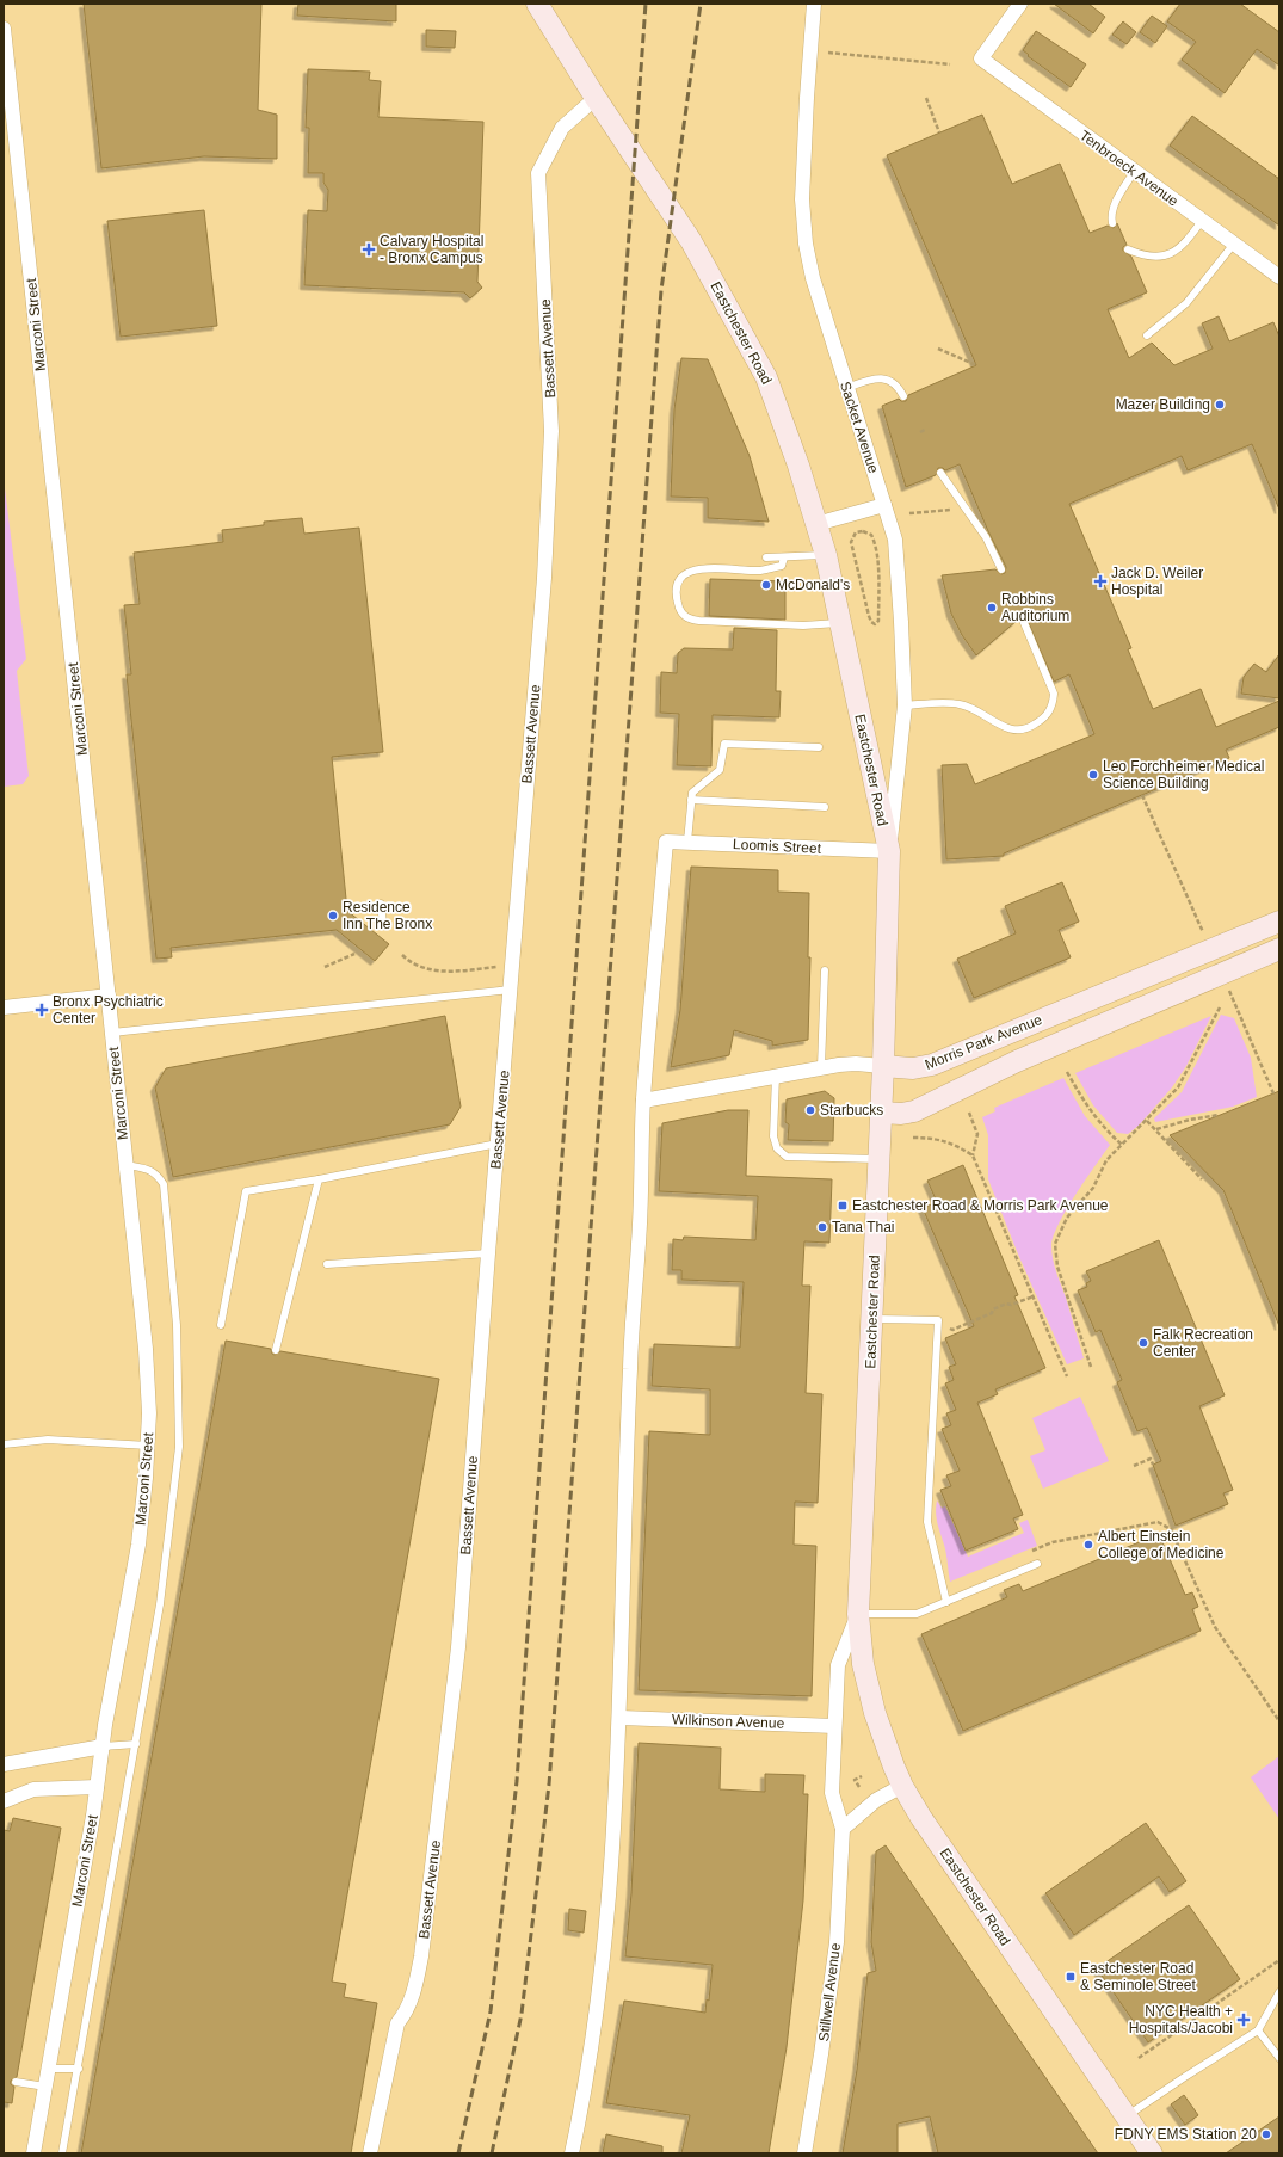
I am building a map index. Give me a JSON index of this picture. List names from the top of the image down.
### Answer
{
  "streets": {
    "main road": ["Eastchester Road", "Morris Park Avenue"],
    "street": [
      "Tenbroeck Avenue",
      "Marconi Street",
      "Bassett Avenue",
      "Sacket Avenue",
      "Loomis Street",
      "Wilkinson Avenue",
      "Stillwell Avenue"
    ]
  },
  "crossings": [
    ["Eastchester Road", "Bassett Avenue"],
    ["Eastchester Road", "Sacket Avenue"],
    ["Eastchester Road", "Loomis Street"],
    ["Eastchester Road", "Morris Park Avenue"],
    ["Eastchester Road", "Wilkinson Avenue"],
    ["Eastchester Road", "Stillwell Avenue"],
    ["Sacket Avenue", "Loomis Street"],
    ["Loomis Street", "Morris Park Avenue"],
    ["Wilkinson Avenue", "Stillwell Avenue"]
  ],
  "places": {
    "health": [
      "Calvary Hospital - Bronx Campus",
      "Jack D. Weiler Hospital",
      "Bronx Psychiatric Center",
      "NYC Health + Hospitals/Jacobi"
    ],
    "other": [
      "Mazer Building",
      "McDonald's",
      "Robbins Auditorium",
      "Leo Forchheimer Medical Science Building",
      "Residence Inn The Bronx",
      "Starbucks",
      "Tana Thai",
      "Falk Recreation Center",
      "Albert Einstein College of Medicine",
      "FDNY EMS Station 20"
    ],
    "transit": ["Eastchester Road & Morris Park Avenue", "Eastchester Road & Seminole Street"]
  }
}
